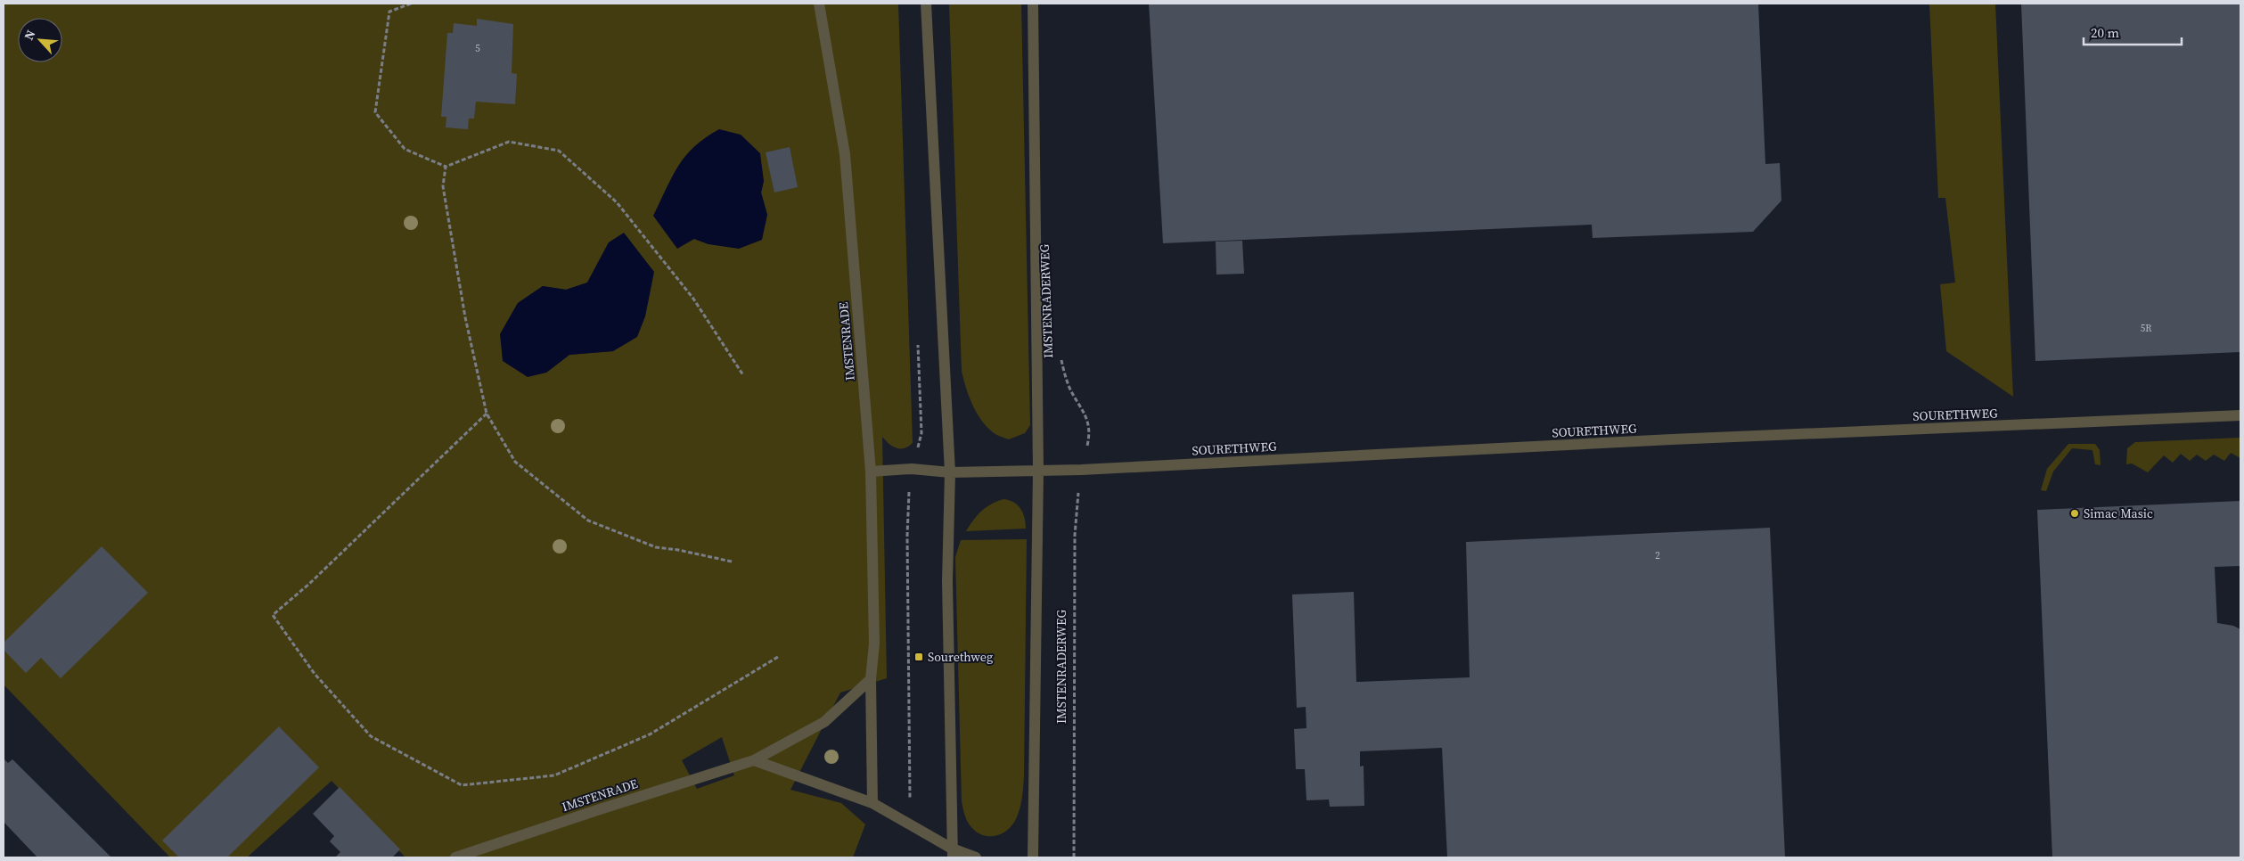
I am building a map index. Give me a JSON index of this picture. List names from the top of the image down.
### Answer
{
  "streets": {
    "street": ["IMSTENRADERWEG", "IMSTENRADE", "SOURETHWEG"]
  },
  "crossings": [
    ["IMSTENRADERWEG", "SOURETHWEG"],
    ["IMSTENRADE", "SOURETHWEG"]
  ],
  "places": {
    "other": ["Simac Masic"],
    "transit": ["Sourethweg"]
  },
  "house_numbers": ["5", "5R", "2"],
  "scale_bar": "20 m",
  "north": "top left"
}
